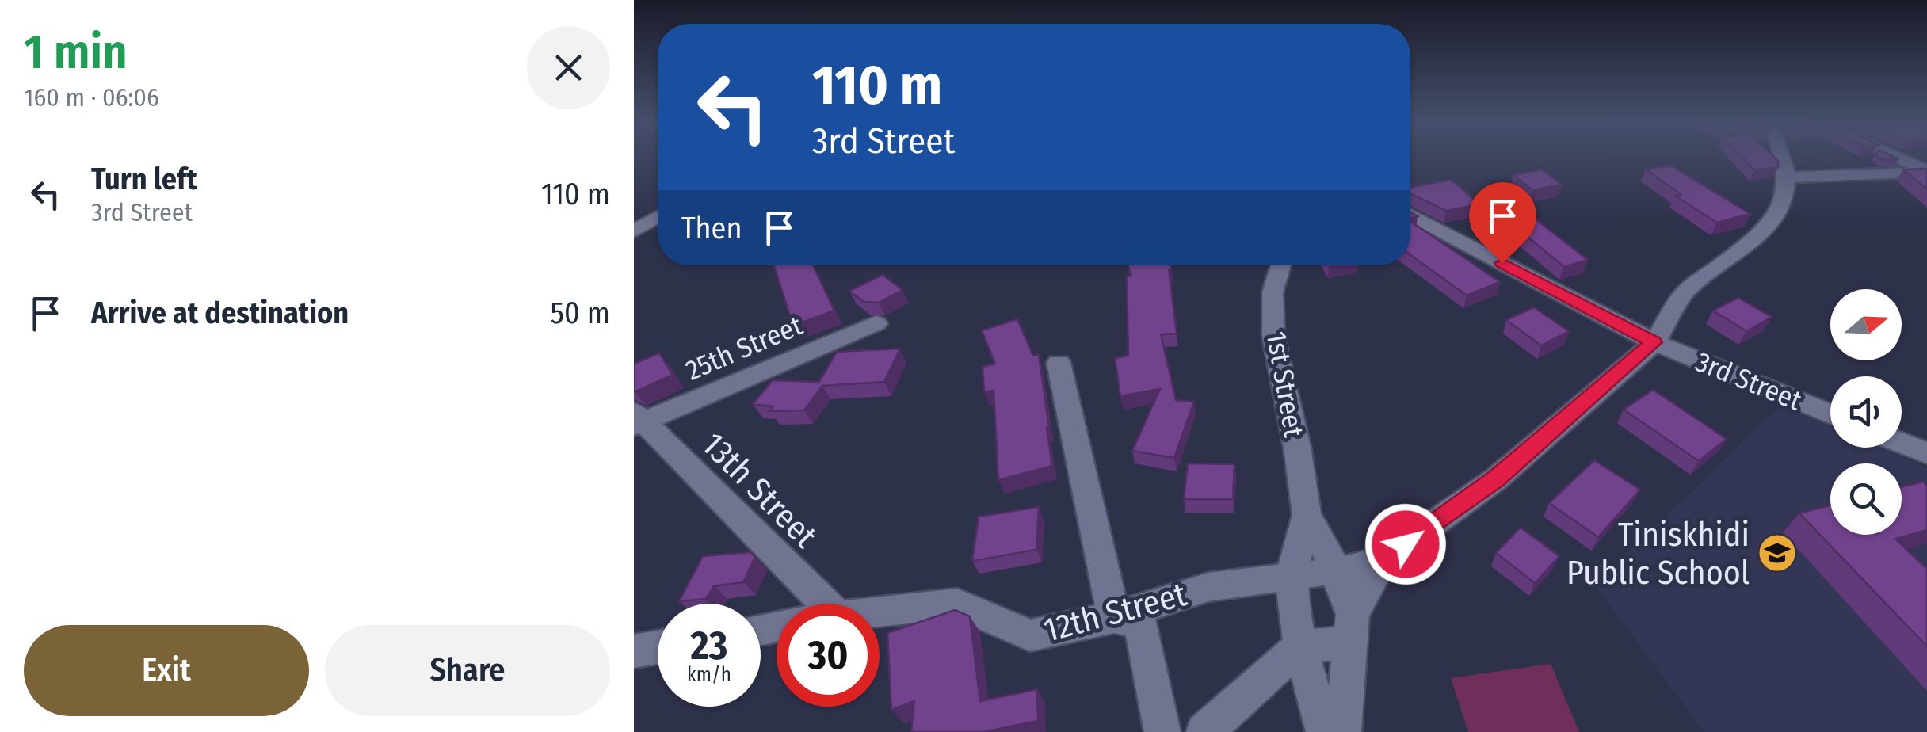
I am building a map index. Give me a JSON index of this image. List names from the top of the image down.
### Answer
{
  "streets": {
    "street": [
      "25th Street",
      "3rd Street",
      "1st Street",
      "13th Street",
      "12th Street"
    ]
  },
  "crossings": [
    ["25th Street", "13th Street"],
    ["1st Street", "12th Street"]
  ],
  "places": {
    "school or university": ["Tiniskhidi Public School"]
  },
  "north": "right",
  "page": {
    "heading": ["1 min", "160 m · 06:06"],
    "turn": ["110 m", "3rd Street"],
    "list": [
      {
        "name": "Turn left",
        "note": "3rd Street",
        "value": "110 m"
      },
      {
        "name": "Arrive at destination",
        "value": "50 m"
      }
    ],
    "then": "Then",
    "speed": "23 km/h",
    "limit": "30",
    "buttons": ["Exit", "Share"]
  }
}
